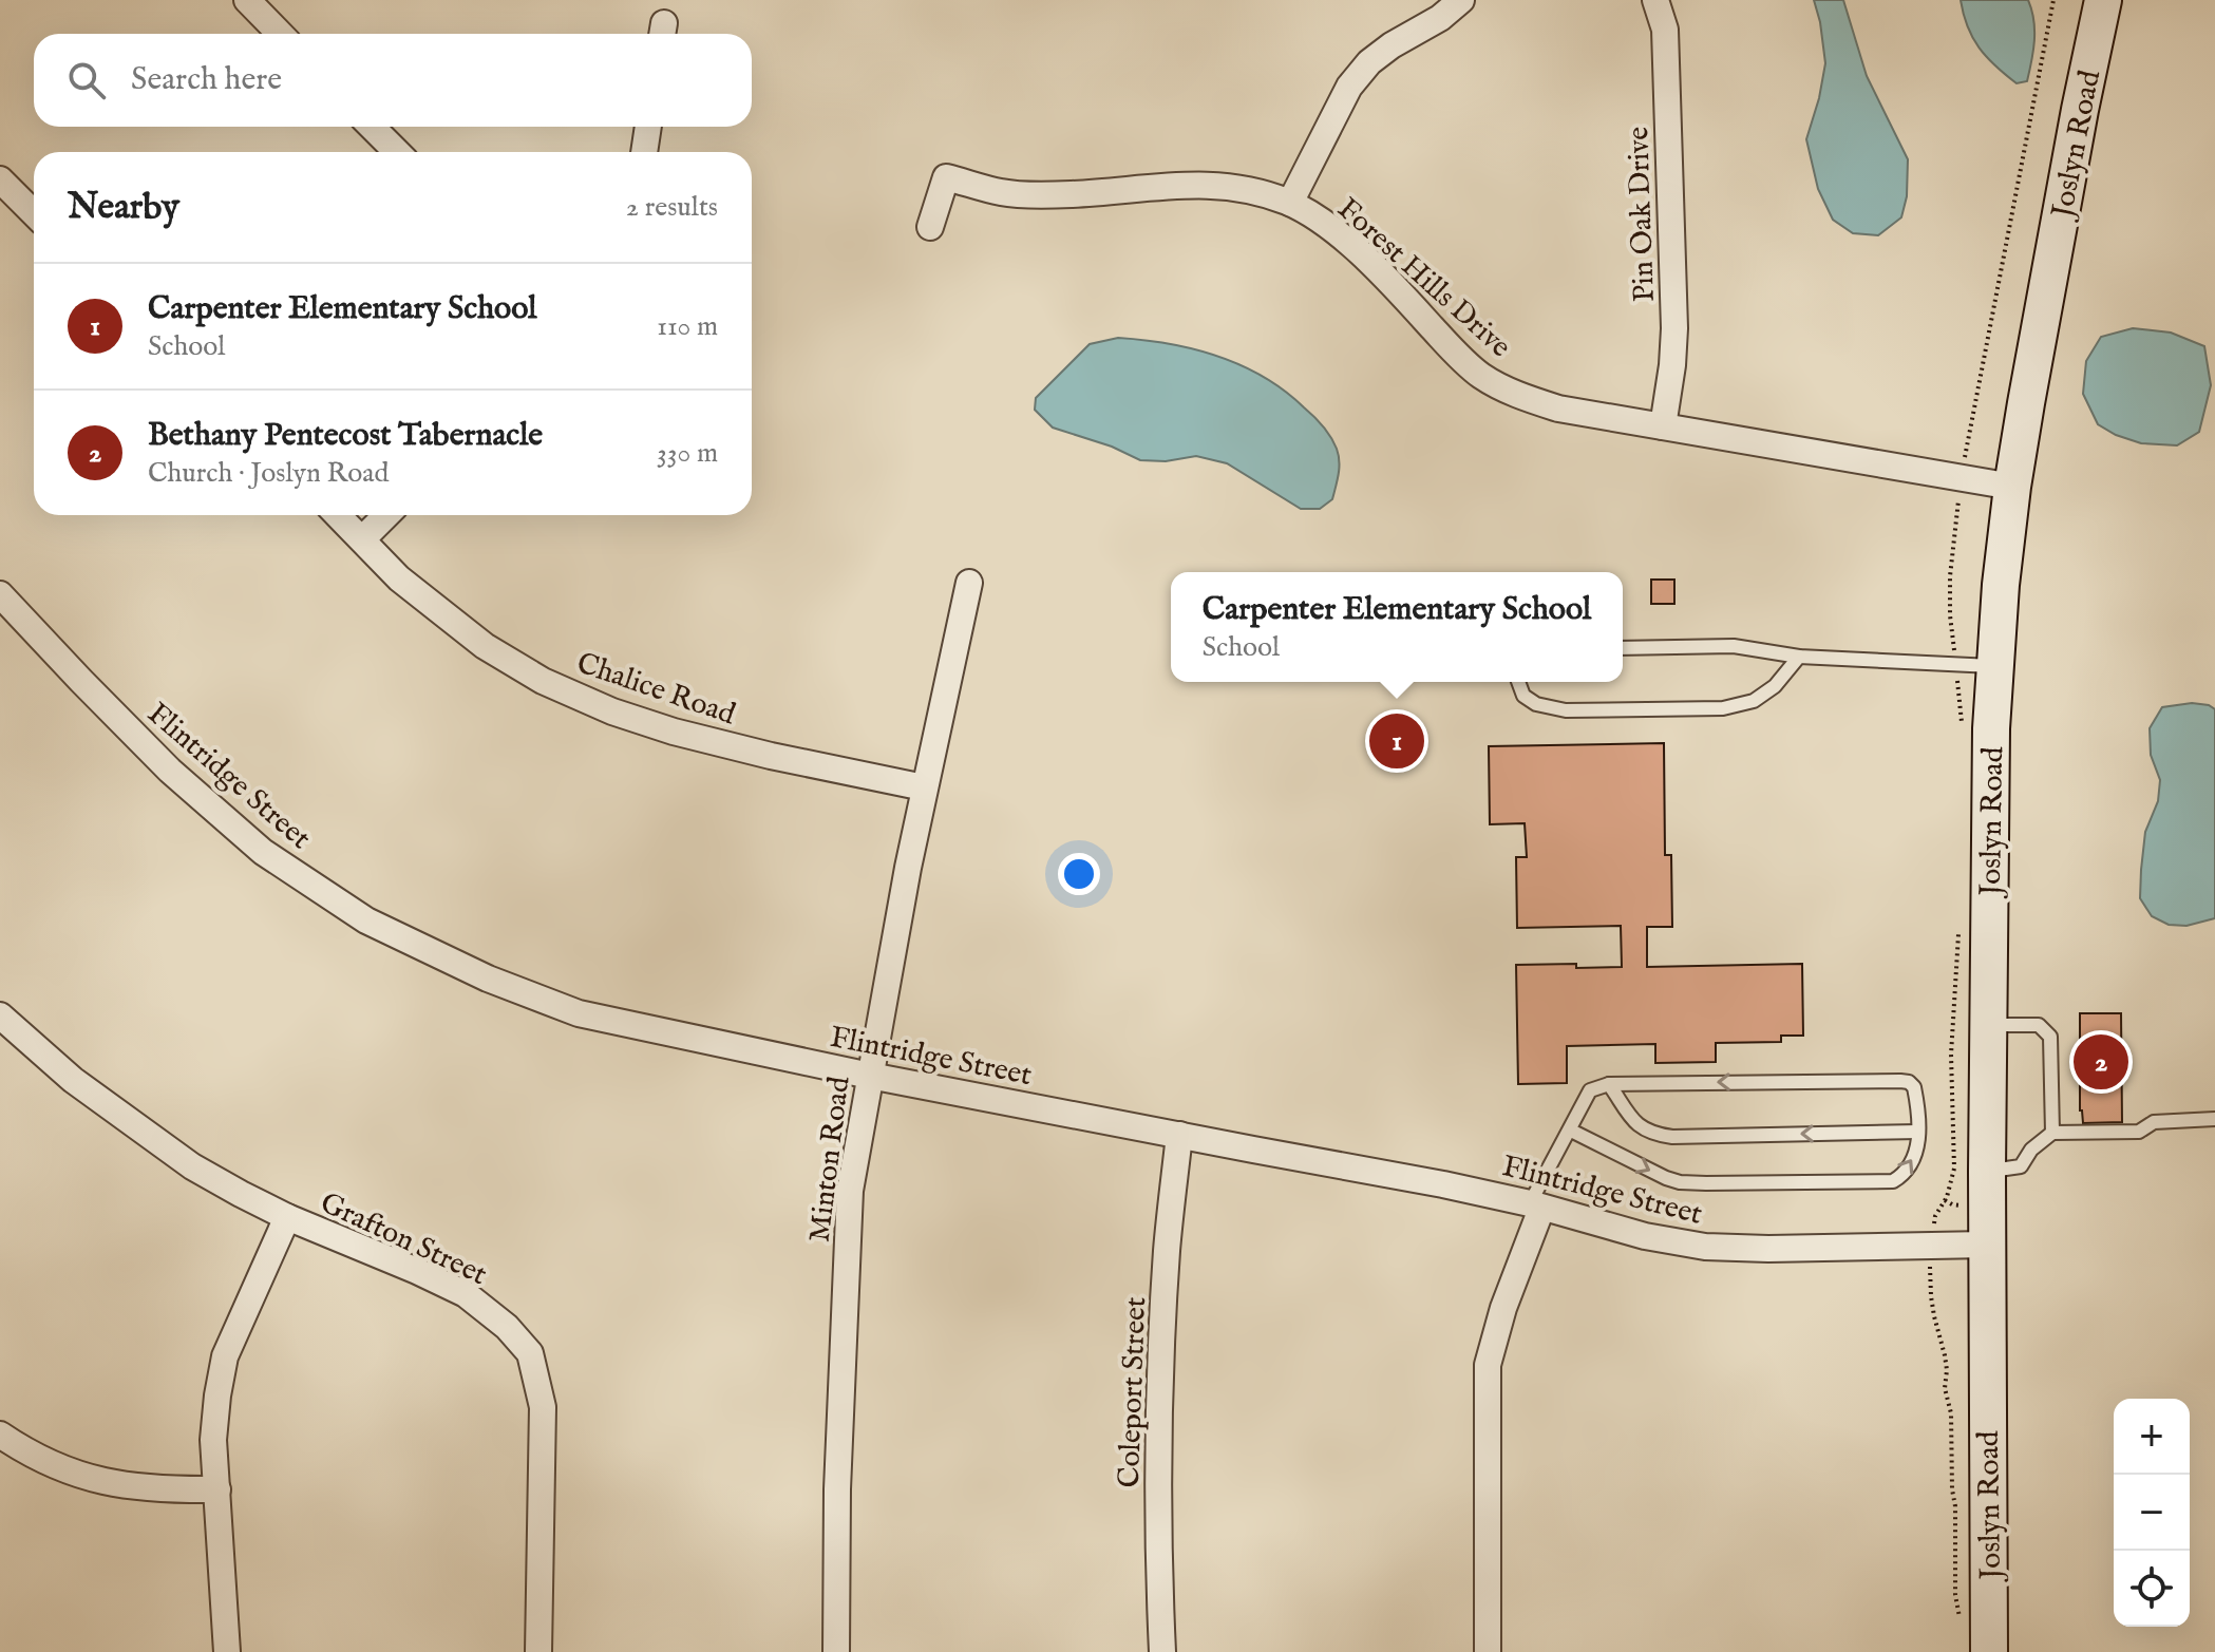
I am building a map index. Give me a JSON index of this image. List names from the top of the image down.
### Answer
{
  "streets": {
    "street": [
      "Joslyn Road",
      "Pin Oak Drive",
      "Forest Hills Drive",
      "Chalice Road",
      "Flintridge Street",
      "Minton Road",
      "Grafton Street",
      "Coleport Street"
    ]
  },
  "crossings": [
    ["Joslyn Road", "Forest Hills Drive"],
    ["Joslyn Road", "Flintridge Street"],
    ["Pin Oak Drive", "Forest Hills Drive"],
    ["Chalice Road", "Minton Road"],
    ["Flintridge Street", "Minton Road"],
    ["Flintridge Street", "Coleport Street"]
  ],
  "page": {
    "search": "Search here",
    "heading": ["Nearby", "2 results"],
    "list": [
      {
        "mark": "1",
        "name": "Carpenter Elementary School",
        "note": "School",
        "value": "110 m"
      },
      {
        "mark": "2",
        "name": "Bethany Pentecost Tabernacle",
        "note": "Church · Joslyn Road",
        "value": "330 m"
      }
    ],
    "popup": ["Carpenter Elementary School", "School"],
    "pins": ["1", "2"],
    "map_buttons": ["+", "−"]
  }
}
